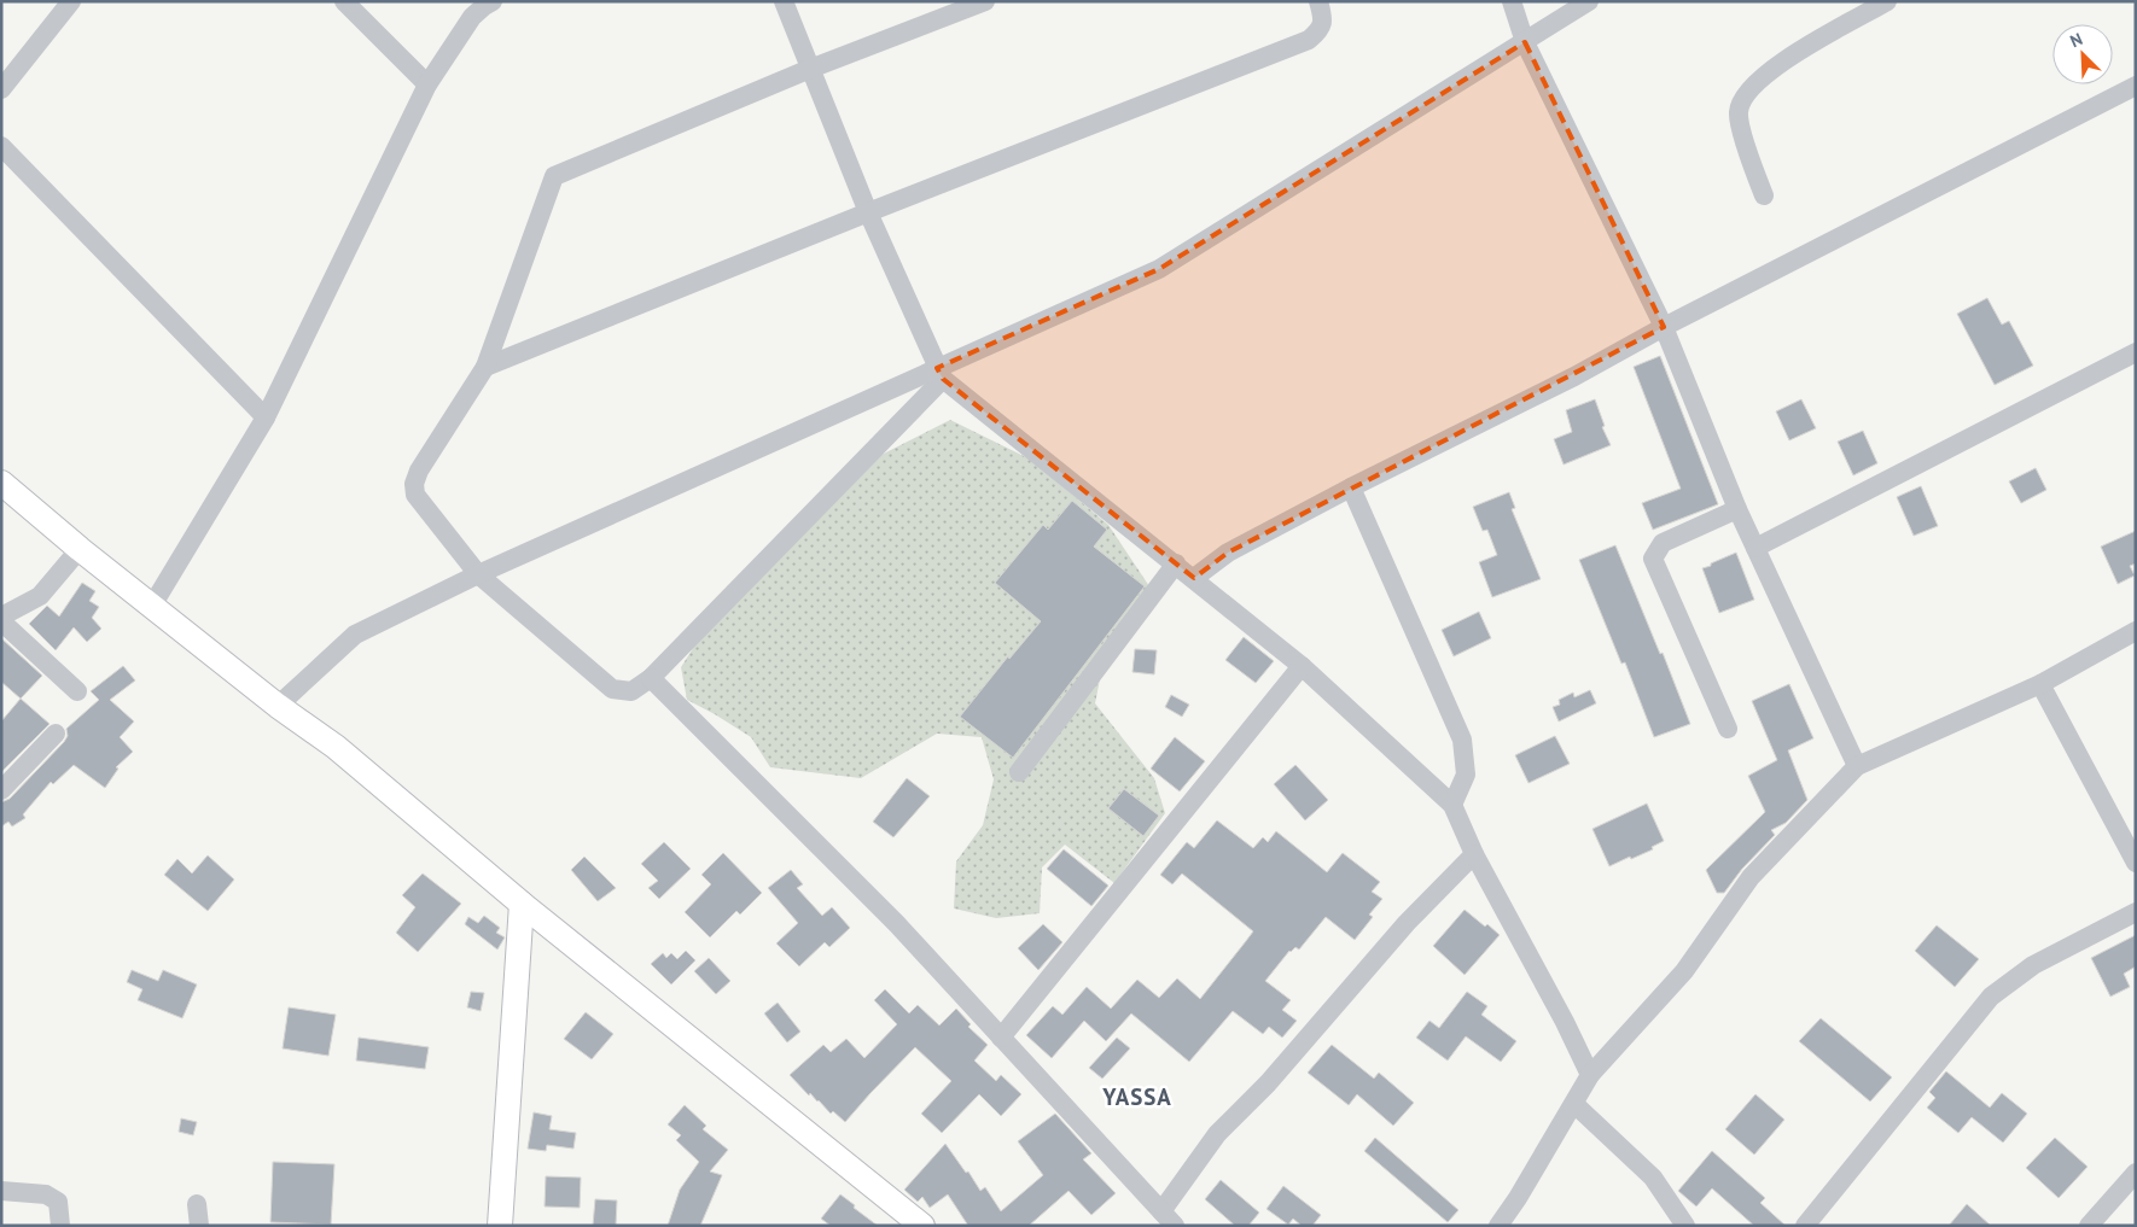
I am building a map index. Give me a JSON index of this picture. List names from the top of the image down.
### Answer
{
  "districts": ["YASSA"],
  "north": "top left"
}
